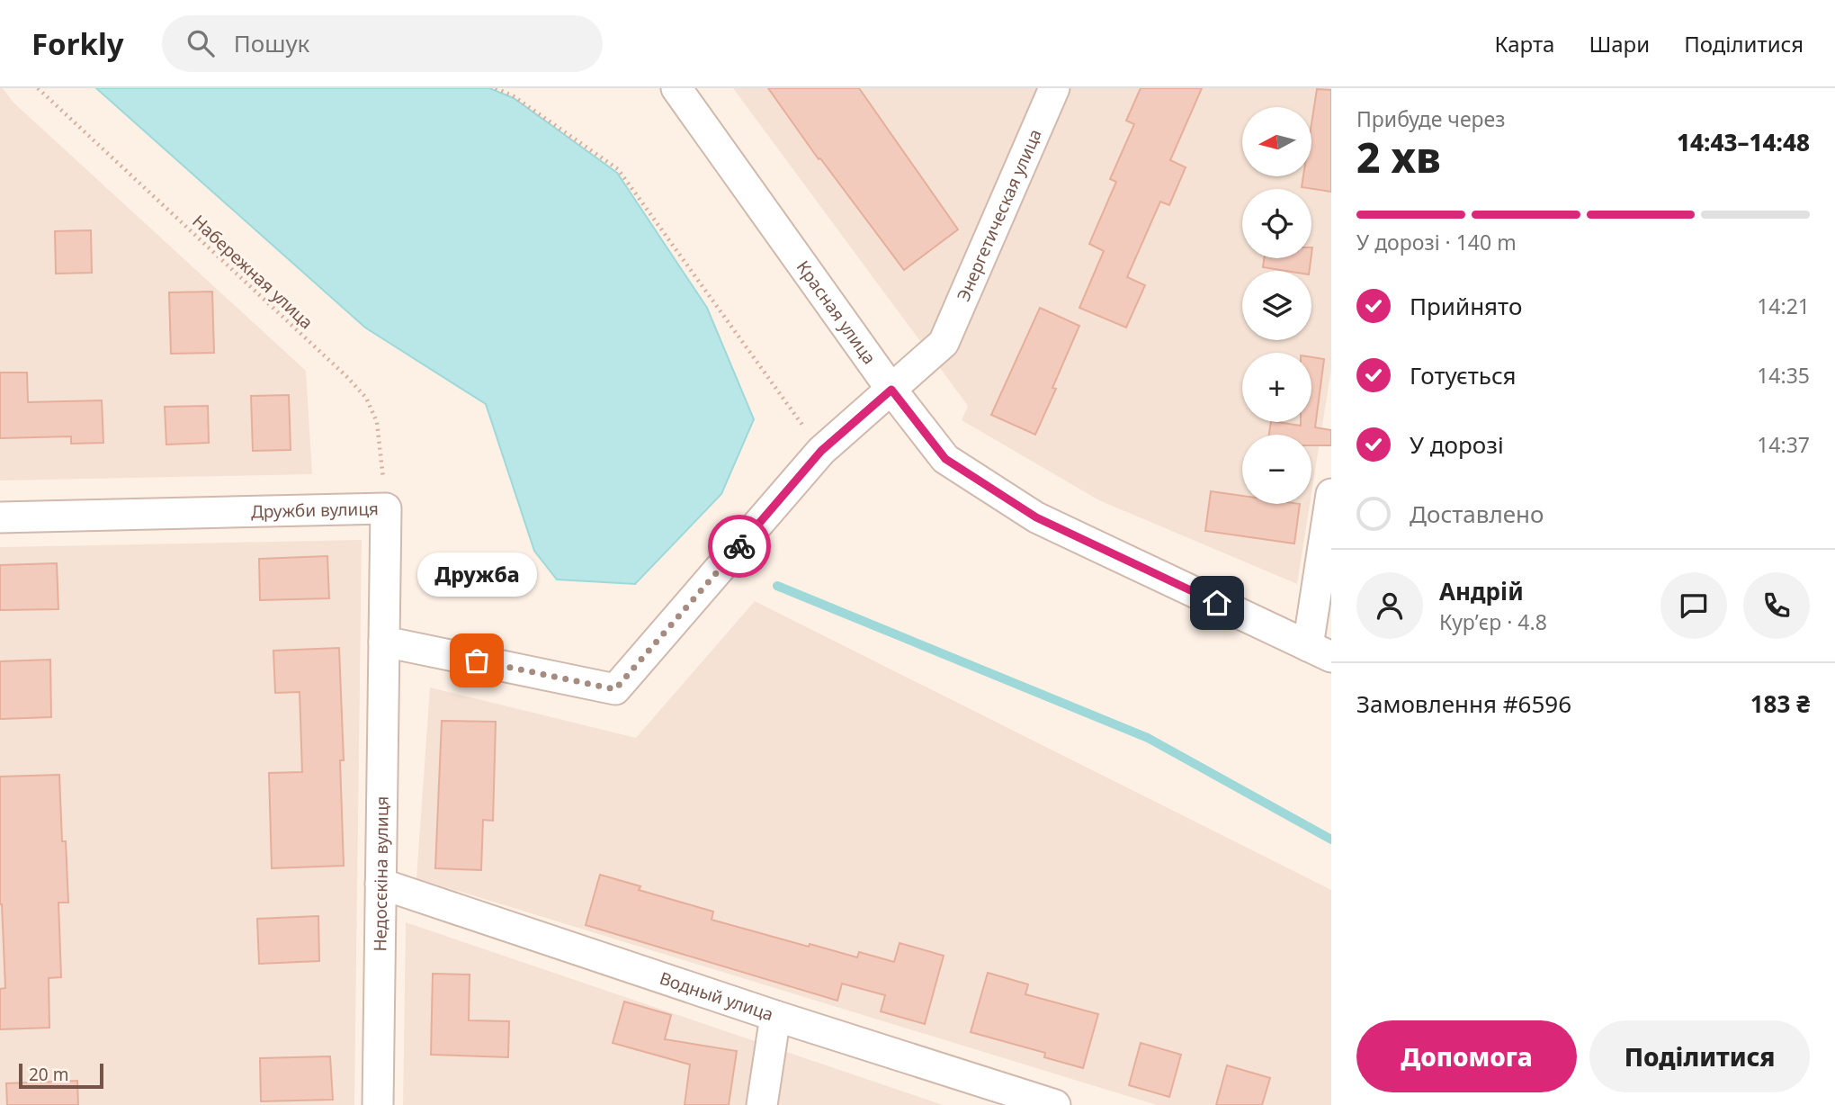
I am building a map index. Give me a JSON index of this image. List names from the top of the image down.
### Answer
{
  "streets": {
    "street": [
      "Энергетическая улица",
      "Красная улица",
      "Дружби вулиця",
      "Недосєкіна вулиця",
      "Водный улица"
    ],
    "path": ["Набережная улица"]
  },
  "crossings": [
    ["Энергетическая улица", "Красная улица"],
    ["Набережная улица", "Дружби вулиця"],
    ["Дружби вулиця", "Недосєкіна вулиця"],
    ["Недосєкіна вулиця", "Водный улица"]
  ],
  "places": ["Дружба"],
  "scale_bar": "20 m",
  "north": "left",
  "page": {
    "header": "Forkly",
    "search": "Пошук",
    "nav": ["Карта", "Шари", "Поділитися"],
    "heading": ["2 хв", "Прибуде через", "14:43–14:48"],
    "panel": [
      "Андрій",
      "Кур’єр · 4.8",
      "Замовлення #6596",
      "183 ₴"
    ],
    "map_buttons": ["+", "−"],
    "bar": "У дорозі · 140 m",
    "list": [
      ["Прийнято", "14:21"],
      ["Готується", "14:35"],
      ["У дорозі", "14:37"],
      "Доставлено"
    ],
    "bubble": "Дружба",
    "buttons": ["Допомога", "Поділитися"],
    "scale": "20 m"
  }
}
